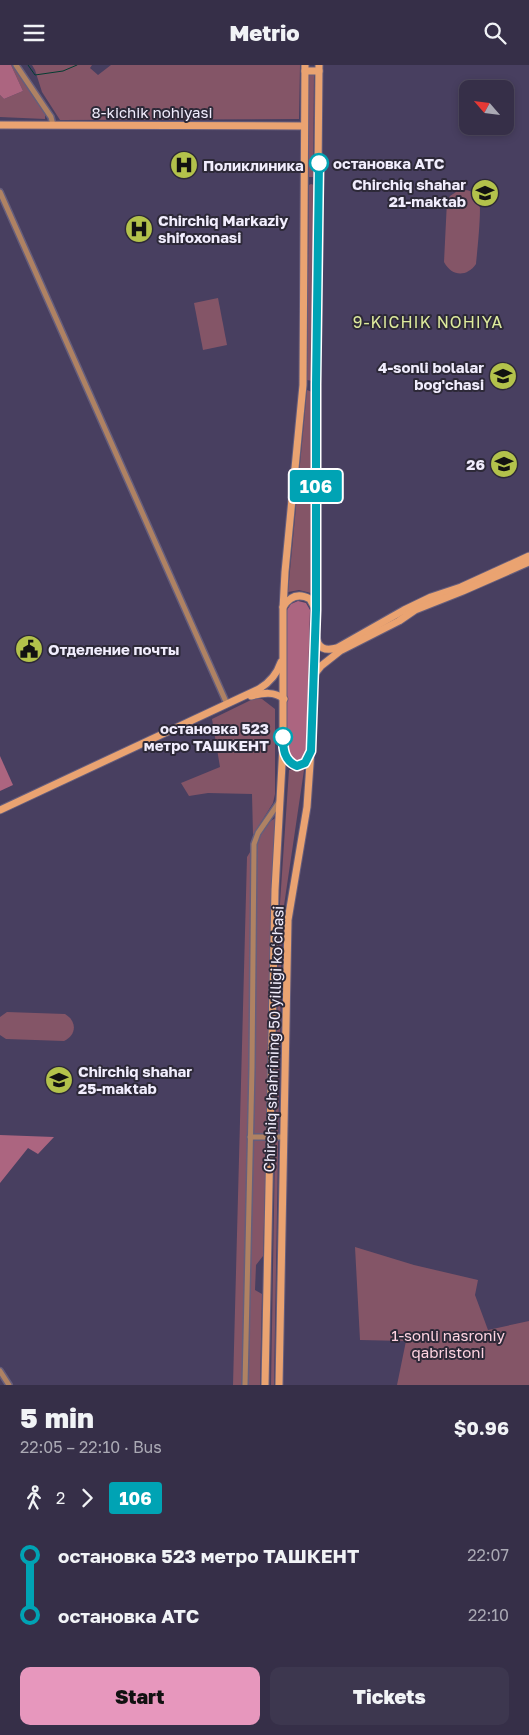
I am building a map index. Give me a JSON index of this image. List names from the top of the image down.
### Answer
{
  "streets": {
    "main road": ["8-kichik nohiyasi", "Chirchiq shahrining 50 yilligi koʻchasi"]
  },
  "crossings": [
    ["8-kichik nohiyasi", "Chirchiq shahrining 50 yilligi koʻchasi"]
  ],
  "districts": ["9-KICHIK NOHIYA"],
  "parks": ["1-sonli nasroniy qabristoni"],
  "places": {
    "other": ["остановка АТС", "остановка 523 метро ТАШКЕНТ"],
    "hospital": ["Поликлиника", "Chirchiq Markaziy shifoxonasi"],
    "school or university": [
      "Chirchiq shahar 21-maktab",
      "4-sonli bolalar bog'chasi",
      "26",
      "Chirchiq shahar 25-maktab"
    ],
    "public building": ["Отделение почты"]
  },
  "lines": ["bus line 106"],
  "north": "top left",
  "page": {
    "header": "Metrio",
    "on_map": "106",
    "heading": ["5 min", "22:05 – 22:10 · Bus", "$0.96"],
    "legs": ["2", "106"],
    "list": [
      {
        "name": "остановка 523 метро ТАШКЕНТ",
        "value": "22:07"
      },
      {
        "name": "остановка АТС",
        "value": "22:10"
      }
    ],
    "buttons": ["Start", "Tickets"]
  }
}
